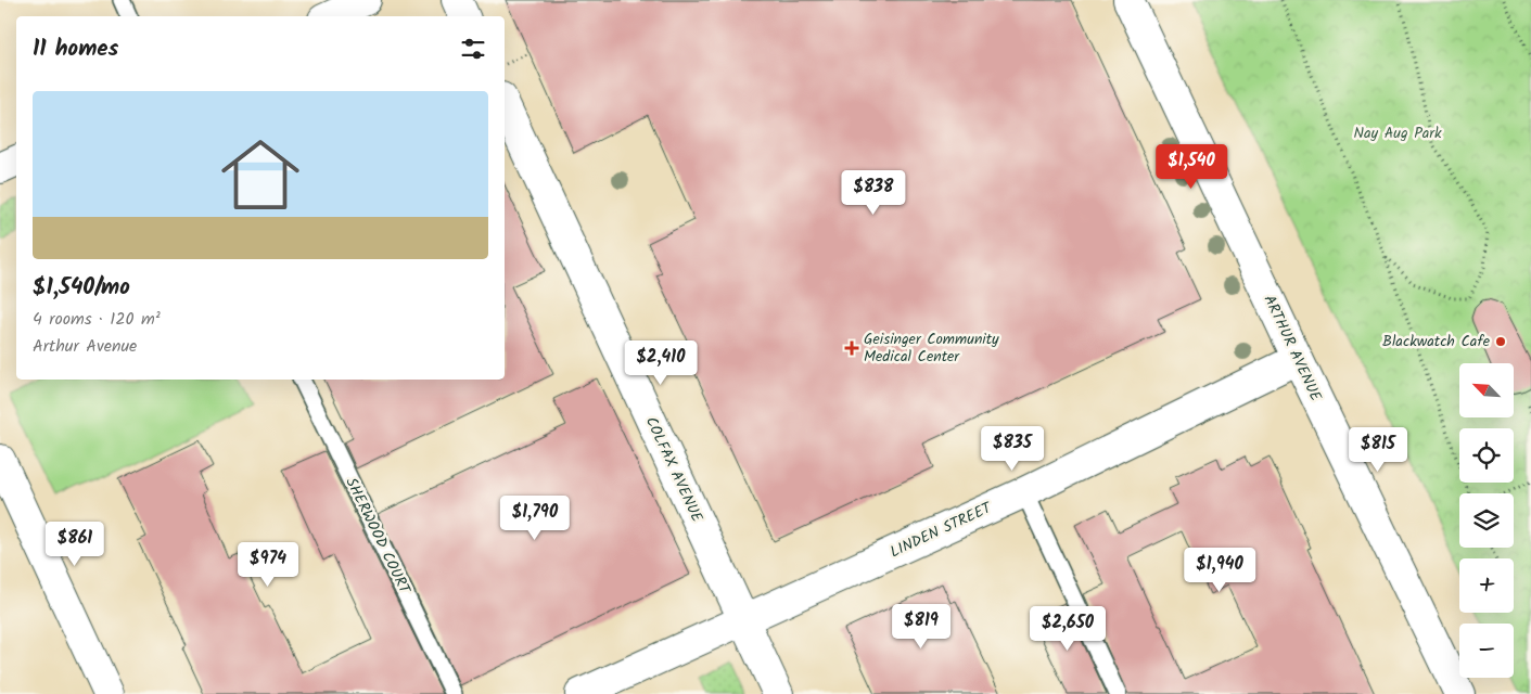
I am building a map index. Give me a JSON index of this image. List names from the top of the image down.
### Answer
{
  "streets": {
    "street": ["ARTHUR AVENUE", "COLFAX AVENUE", "LINDEN STREET"],
    "lane": ["SHERWOOD COURT"]
  },
  "crossings": [
    ["ARTHUR AVENUE", "LINDEN STREET"],
    ["COLFAX AVENUE", "LINDEN STREET"]
  ],
  "parks": ["Nay Aug Park"],
  "places": {
    "other": ["Blackwatch Cafe"],
    "health": ["Geisinger Community Medical Center"]
  },
  "north": "top left",
  "page": {
    "heading": "11 homes",
    "list": [
      {
        "name": "$1,540/mo",
        "note": "4 rooms · 120 m² · Arthur Avenue"
      }
    ],
    "price": [
      "$1,540",
      "$838",
      "$2,410",
      "$835",
      "$815",
      "$1,790",
      "$861",
      "$974",
      "$1,940",
      "$819",
      "$2,650"
    ],
    "map_buttons": ["+", "−"]
  }
}
